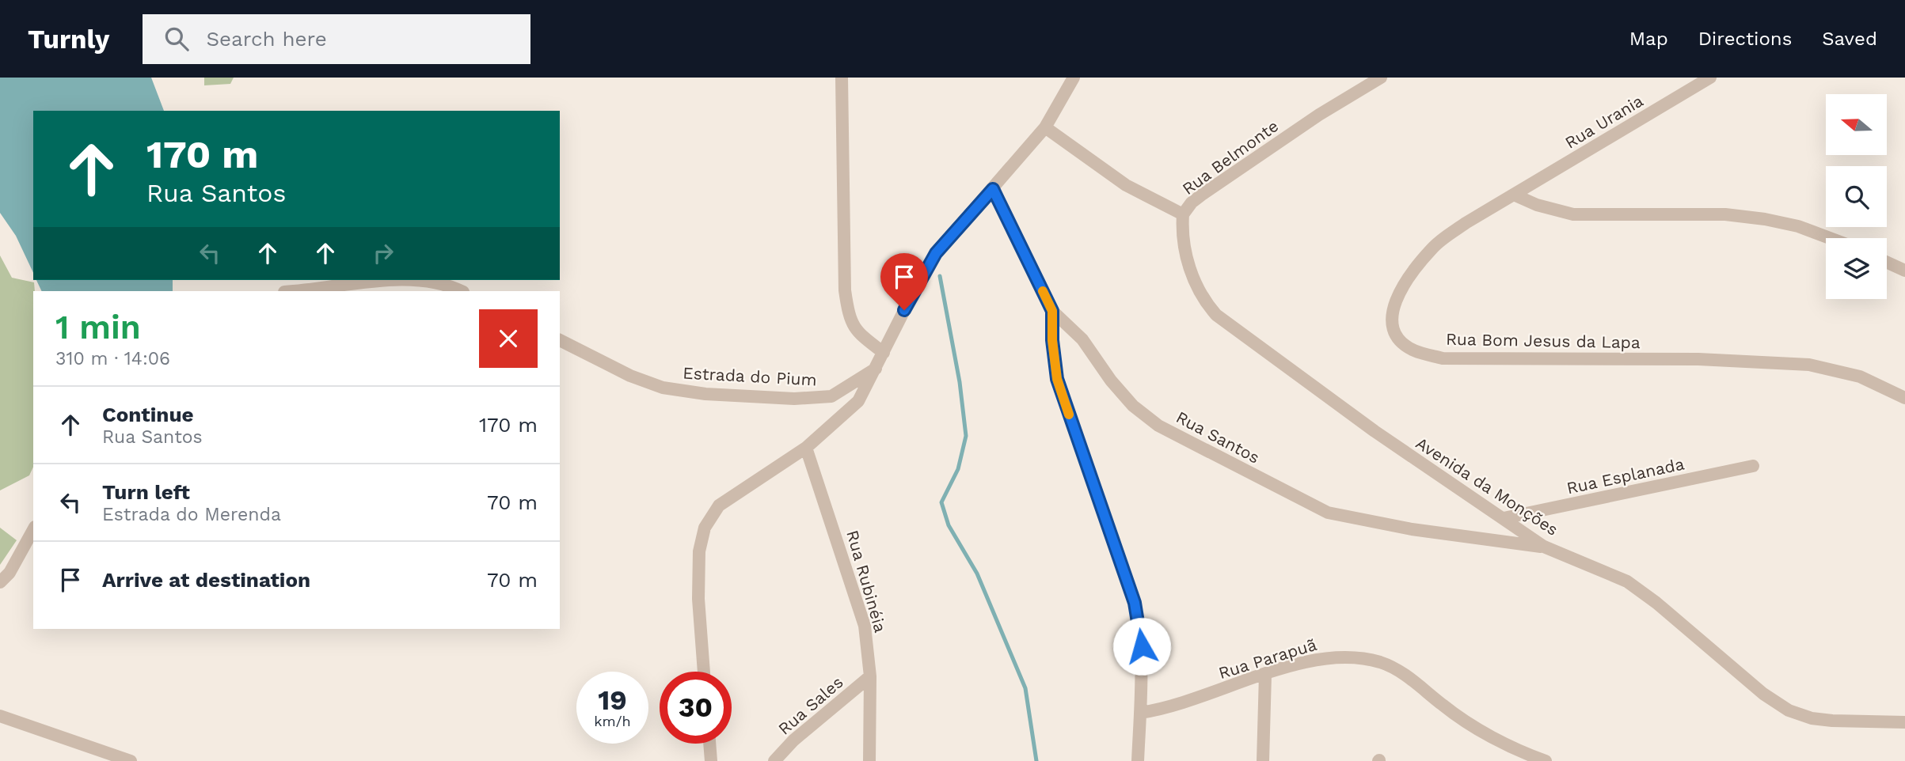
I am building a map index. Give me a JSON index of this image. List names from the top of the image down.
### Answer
{
  "streets": {
    "street": [
      "Rua Urania",
      "Rua Belmonte",
      "Rua Bom Jesus da Lapa",
      "Estrada do Pium",
      "Rua Santos",
      "Rua Esplanada",
      "Avenida da Monções",
      "Rua Rubinéia",
      "Rua Parapuã",
      "Rua Sales"
    ]
  },
  "crossings": [
    ["Rua Urania", "Rua Bom Jesus da Lapa"],
    ["Rua Belmonte", "Avenida da Monções"],
    ["Rua Santos", "Avenida da Monções"],
    ["Rua Esplanada", "Avenida da Monções"],
    ["Rua Rubinéia", "Rua Sales"]
  ],
  "north": "left",
  "page": {
    "header": "Turnly",
    "search": "Search here",
    "nav": ["Map", "Directions", "Saved"],
    "turn": ["170 m", "Rua Santos"],
    "heading": ["1 min", "310 m · 14:06"],
    "list": [
      {
        "name": "Continue",
        "note": "Rua Santos",
        "value": "170 m"
      },
      {
        "name": "Turn left",
        "note": "Estrada do Merenda",
        "value": "70 m"
      },
      {
        "name": "Arrive at destination",
        "value": "70 m"
      }
    ],
    "speed": "19 km/h",
    "limit": "30"
  }
}
